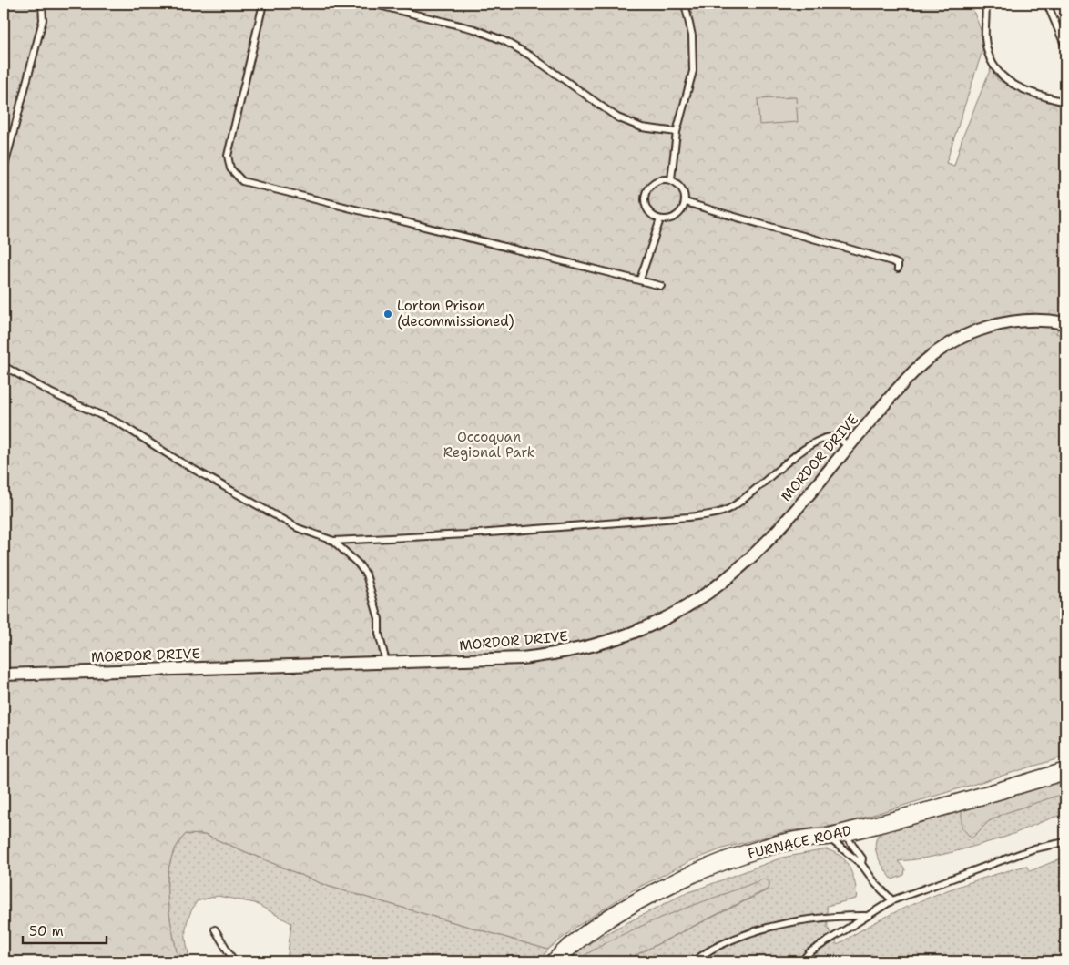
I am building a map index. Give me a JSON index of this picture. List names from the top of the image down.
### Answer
{
  "streets": {
    "main road": ["FURNACE ROAD"],
    "street": ["MORDOR DRIVE"]
  },
  "parks": ["Occoquan Regional Park"],
  "places": ["Lorton Prison (decommissioned)"],
  "scale_bar": "50 m"
}
